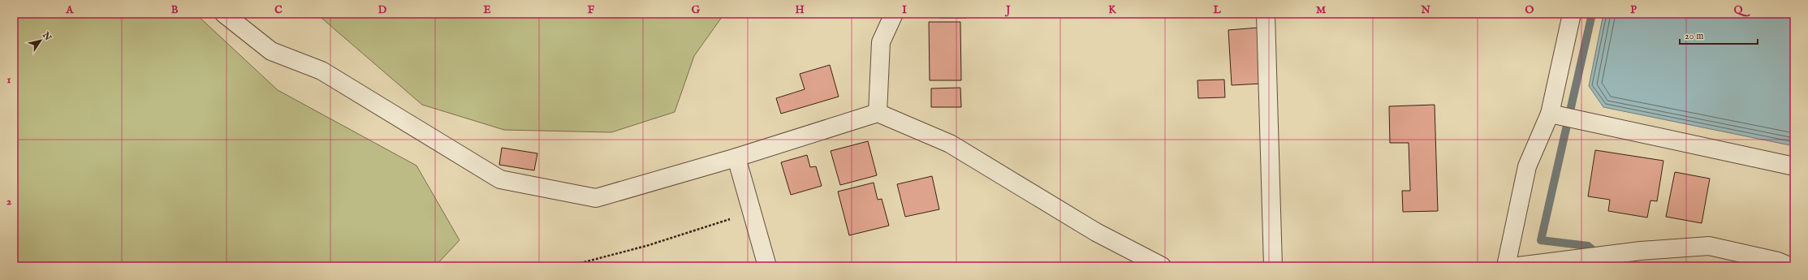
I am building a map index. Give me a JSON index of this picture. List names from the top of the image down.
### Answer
{
  "scale_bar": "20 m",
  "north": "top right",
  "grid": {
    "columns": [
      "A",
      "B",
      "C",
      "D",
      "E",
      "F",
      "G",
      "H",
      "I",
      "J",
      "K",
      "L",
      "M",
      "N",
      "O",
      "P",
      "Q"
    ],
    "rows": ["1", "2"]
  }
}
